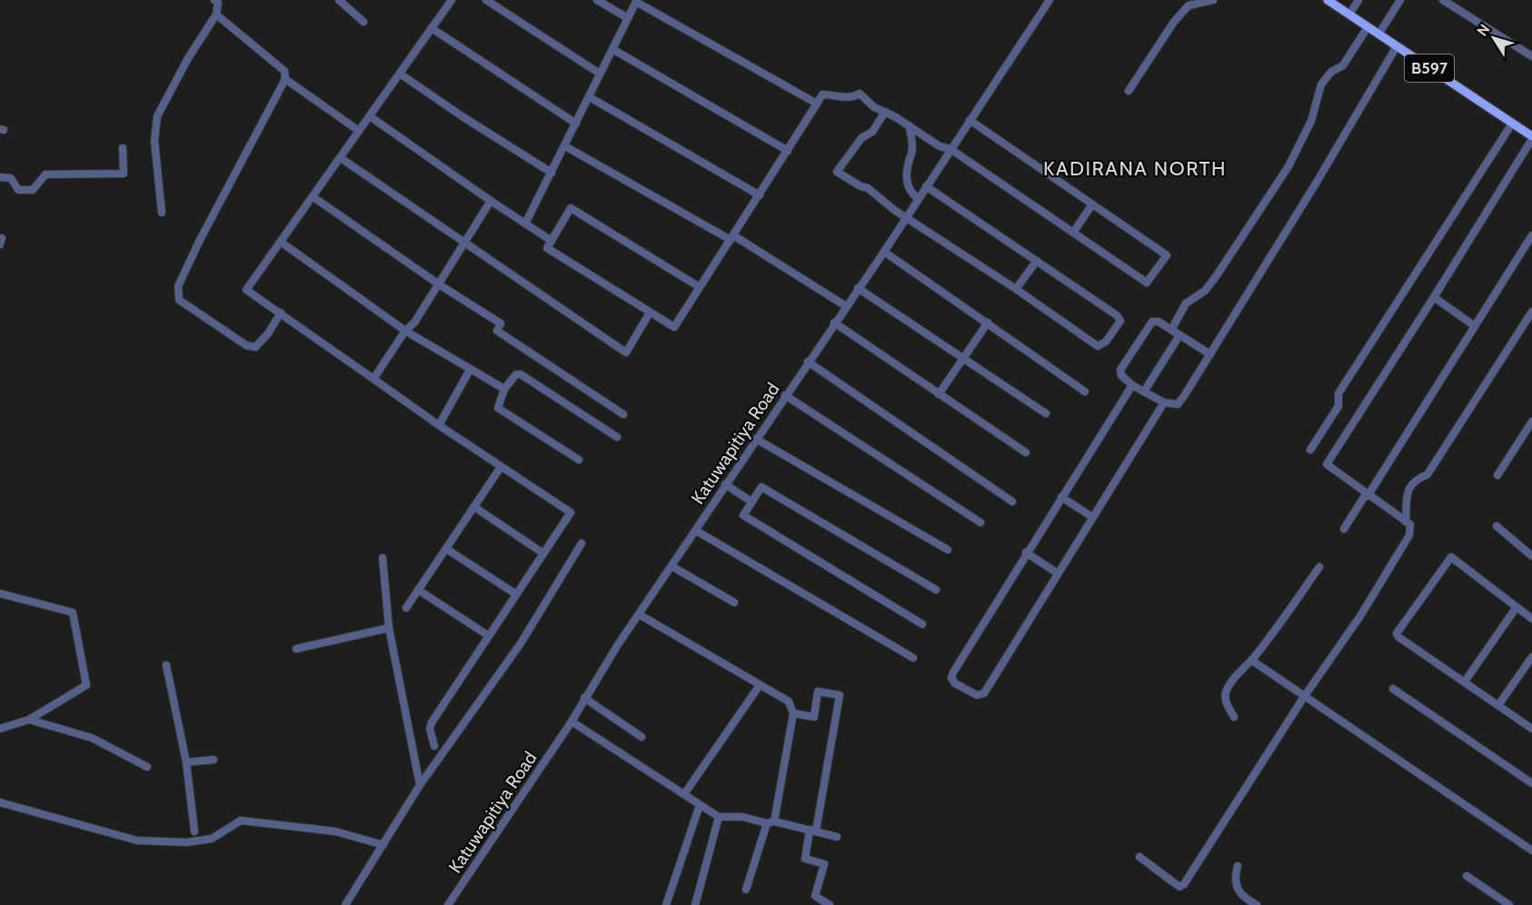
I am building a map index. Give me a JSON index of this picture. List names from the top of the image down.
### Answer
{
  "streets": {
    "main road": ["B597"],
    "street": ["Katuwapitiya Road"]
  },
  "districts": ["KADIRANA NORTH"],
  "north": "top left"
}
